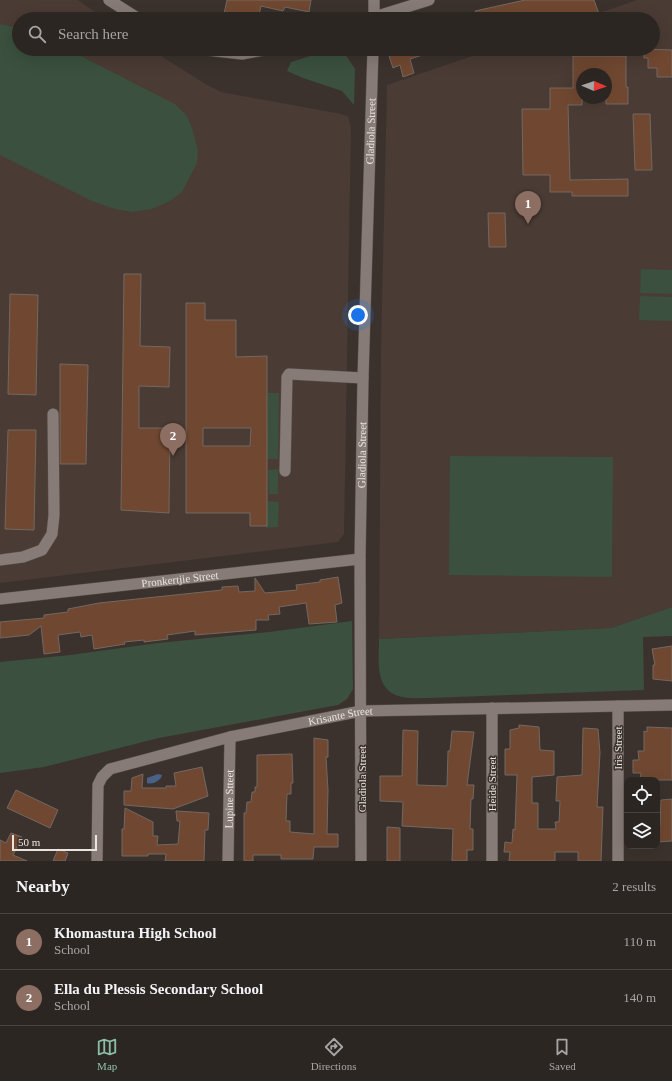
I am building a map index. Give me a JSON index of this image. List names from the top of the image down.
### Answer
{
  "streets": {
    "street": [
      "Gladiola Street",
      "Pronkertjie Street",
      "Krisante Street",
      "Iris Street",
      "Heide Street",
      "Lupine Stteet"
    ]
  },
  "crossings": [
    ["Gladiola Street", "Pronkertjie Street"],
    ["Gladiola Street", "Krisante Street"],
    ["Krisante Street", "Iris Street"],
    ["Krisante Street", "Heide Street"],
    ["Krisante Street", "Lupine Stteet"]
  ],
  "scale_bar": "50 m",
  "north": "right",
  "page": {
    "search": "Search here",
    "pins": ["1", "2"],
    "scale": "50 m",
    "heading": ["Nearby", "2 results"],
    "list": [
      {
        "mark": "1",
        "name": "Khomastura High School",
        "note": "School",
        "value": "110 m"
      },
      {
        "mark": "2",
        "name": "Ella du Plessis Secondary School",
        "note": "School",
        "value": "140 m"
      }
    ],
    "nav": ["Map", "Directions", "Saved"]
  }
}
